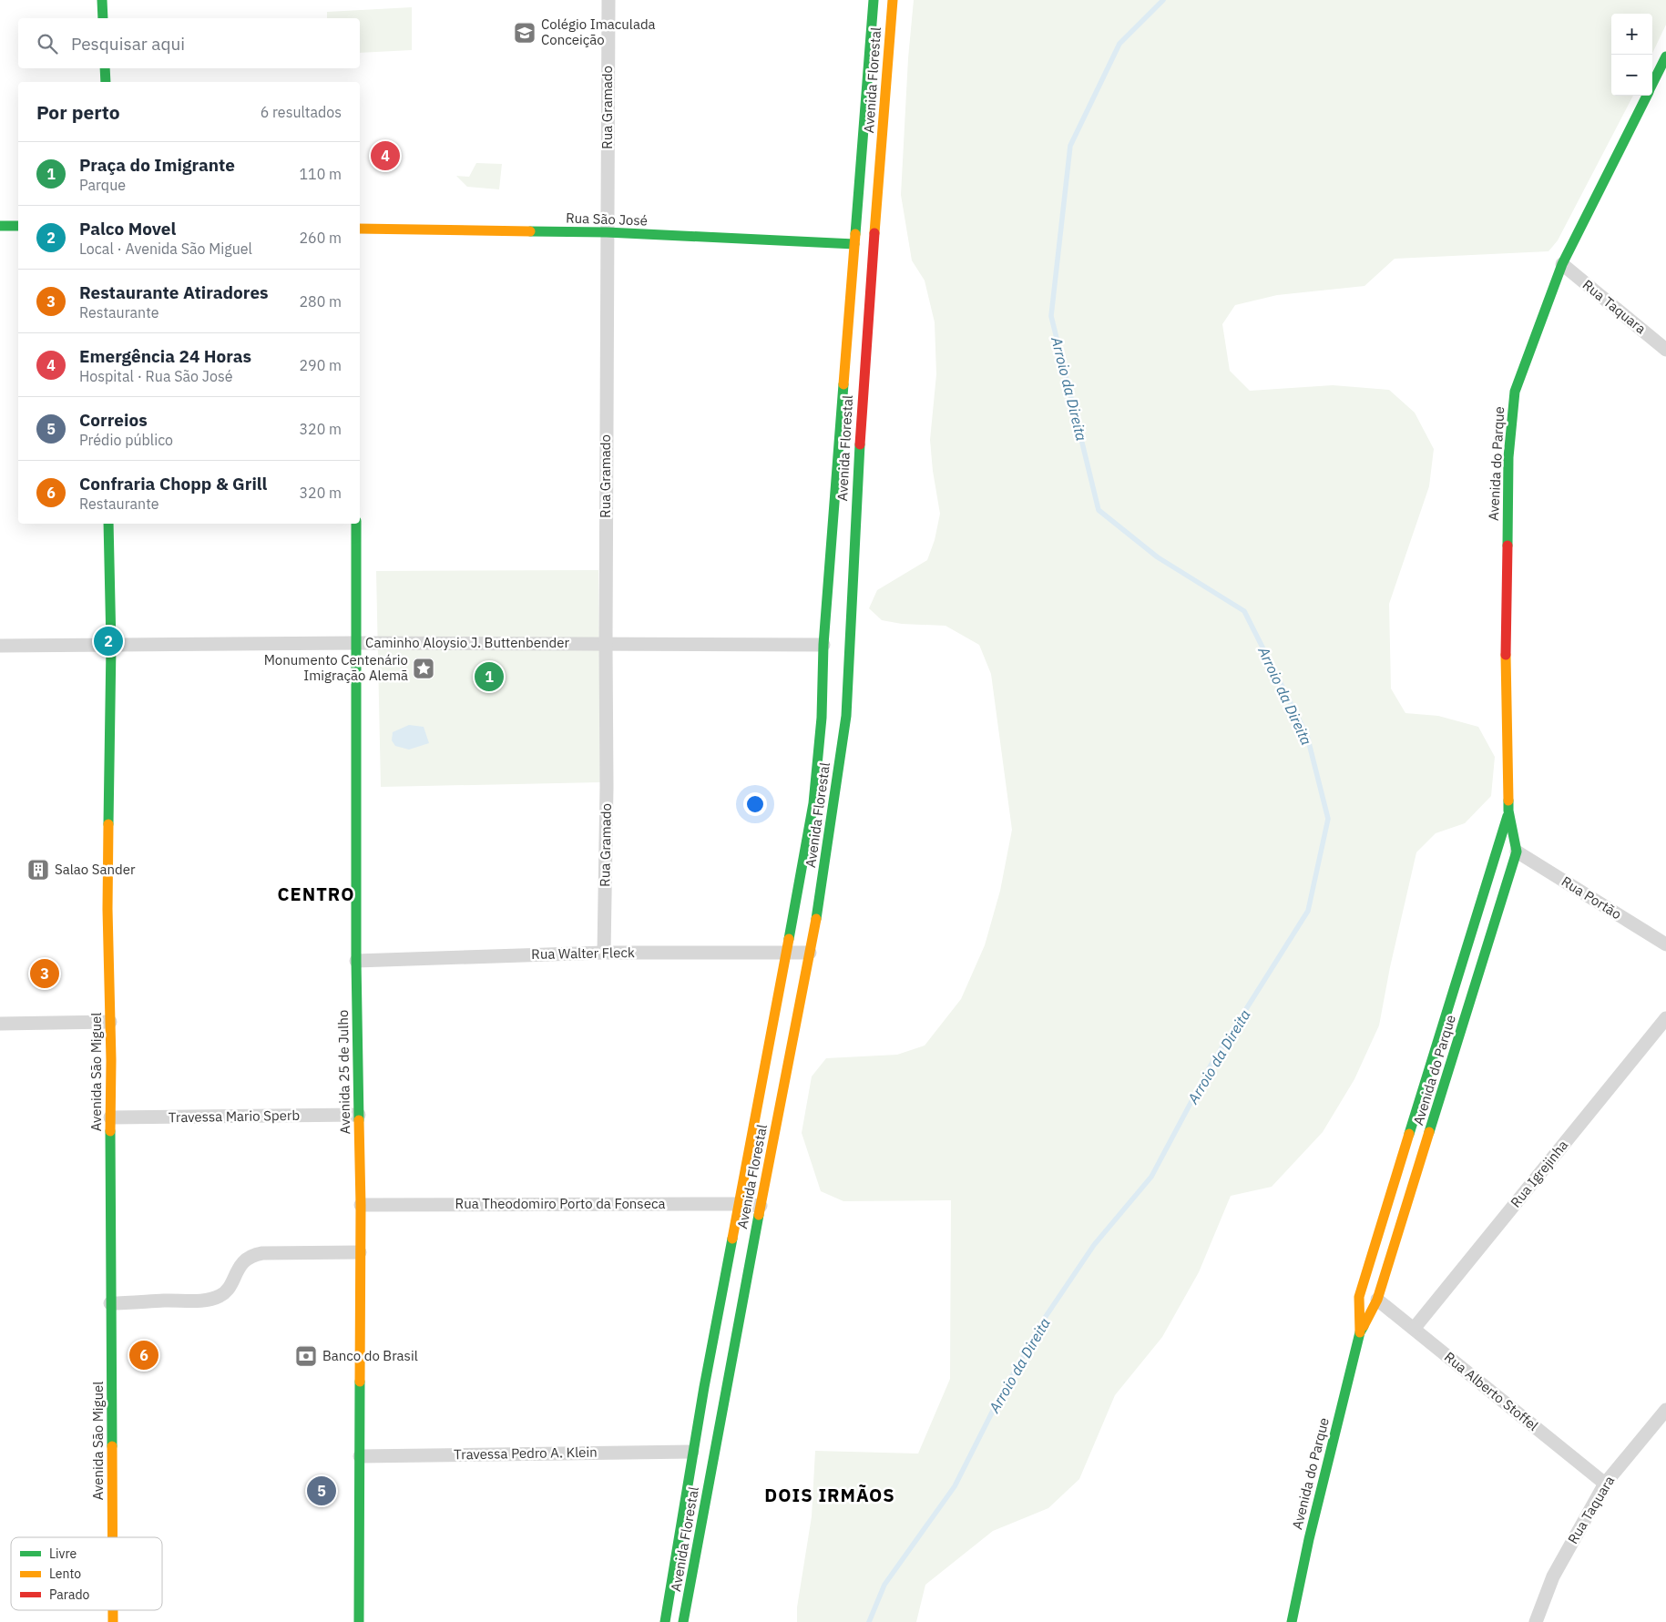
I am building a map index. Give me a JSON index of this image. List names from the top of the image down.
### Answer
{
  "streets": {
    "main road": [
      "Avenida Florestal",
      "Rua São José",
      "Avenida do Parque",
      "Avenida São Miguel",
      "Avenida 25 de Julho"
    ],
    "street": [
      "Rua Gramado",
      "Rua Taquara",
      "Caminho Aloysio J. Buttenbender",
      "Rua Portão",
      "Rua Walter Fleck",
      "Travessa Mario Sperb",
      "Rua Igrejinha",
      "Rua Theodomiro Porto da Fonseca",
      "Rua Alberto Stoffel",
      "Travessa Pedro A. Klein"
    ]
  },
  "crossings": [
    ["Avenida Florestal", "Rua São José"],
    ["Avenida Florestal", "Caminho Aloysio J. Buttenbender"],
    ["Avenida Florestal", "Rua Walter Fleck"],
    ["Avenida Florestal", "Rua Theodomiro Porto da Fonseca"],
    ["Avenida Florestal", "Travessa Pedro A. Klein"],
    ["Rua Gramado", "Rua São José"],
    ["Rua Gramado", "Caminho Aloysio J. Buttenbender"],
    ["Rua Gramado", "Rua Walter Fleck"],
    ["Rua Taquara", "Avenida do Parque"],
    ["Rua Taquara", "Rua Alberto Stoffel"],
    ["Avenida do Parque", "Rua Portão"],
    ["Avenida do Parque", "Rua Alberto Stoffel"],
    ["Caminho Aloysio J. Buttenbender", "Avenida São Miguel"],
    ["Caminho Aloysio J. Buttenbender", "Avenida 25 de Julho"],
    ["Rua Walter Fleck", "Avenida 25 de Julho"],
    ["Avenida São Miguel", "Travessa Mario Sperb"],
    ["Avenida 25 de Julho", "Travessa Mario Sperb"],
    ["Avenida 25 de Julho", "Rua Theodomiro Porto da Fonseca"],
    ["Avenida 25 de Julho", "Travessa Pedro A. Klein"],
    ["Rua Igrejinha", "Rua Alberto Stoffel"]
  ],
  "districts": ["CENTRO", "DOIS IRMÃOS"],
  "water": ["Arroio da Direita"],
  "places": {
    "school or university": ["Colégio Imaculada Conceição"],
    "place": ["Monumento Centenário Imigração Alemã"],
    "building": ["Salao Sander"],
    "bank": ["Banco do Brasil"]
  },
  "legend": ["Livre", "Lento", "Parado"],
  "page": {
    "map_buttons": ["+", "−"],
    "search": "Pesquisar aqui",
    "heading": ["Por perto", "6 resultados"],
    "pins": [
      "4",
      "2",
      "1",
      "3",
      "6",
      "5"
    ],
    "list": [
      {
        "mark": "1",
        "name": "Praça do Imigrante",
        "note": "Parque",
        "value": "110 m"
      },
      {
        "mark": "2",
        "name": "Palco Movel",
        "note": "Local · Avenida São Miguel",
        "value": "260 m"
      },
      {
        "mark": "3",
        "name": "Restaurante Atiradores",
        "note": "Restaurante",
        "value": "280 m"
      },
      {
        "mark": "4",
        "name": "Emergência 24 Horas",
        "note": "Hospital · Rua São José",
        "value": "290 m"
      },
      {
        "mark": "5",
        "name": "Correios",
        "note": "Prédio público",
        "value": "320 m"
      },
      {
        "mark": "6",
        "name": "Confraria Chopp & Grill",
        "note": "Restaurante",
        "value": "320 m"
      }
    ]
  }
}
